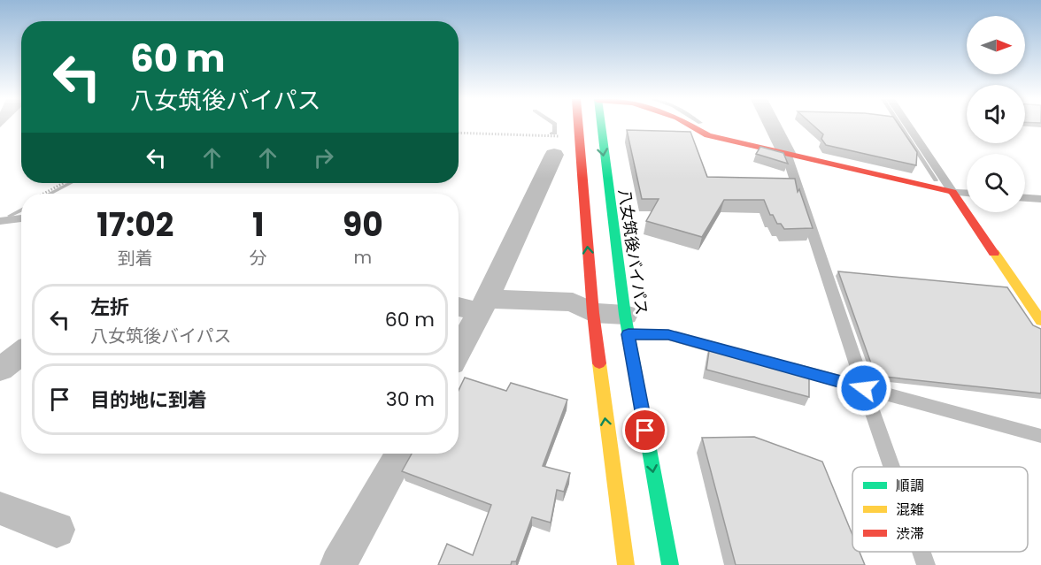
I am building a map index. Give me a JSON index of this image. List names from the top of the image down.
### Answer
{
  "streets": {
    "main road": ["八女筑後バイパス"]
  },
  "legend": ["順調", "混雑", "渋滞"],
  "north": "right",
  "page": {
    "turn": ["60 m", "八女筑後バイパス"],
    "eta": [
      "17:02",
      "到着",
      "1",
      "分",
      "90",
      "m"
    ],
    "list": [
      {
        "name": "左折",
        "note": "八女筑後バイパス",
        "value": "60 m"
      },
      {
        "name": "目的地に到着",
        "value": "30 m"
      }
    ]
  }
}
